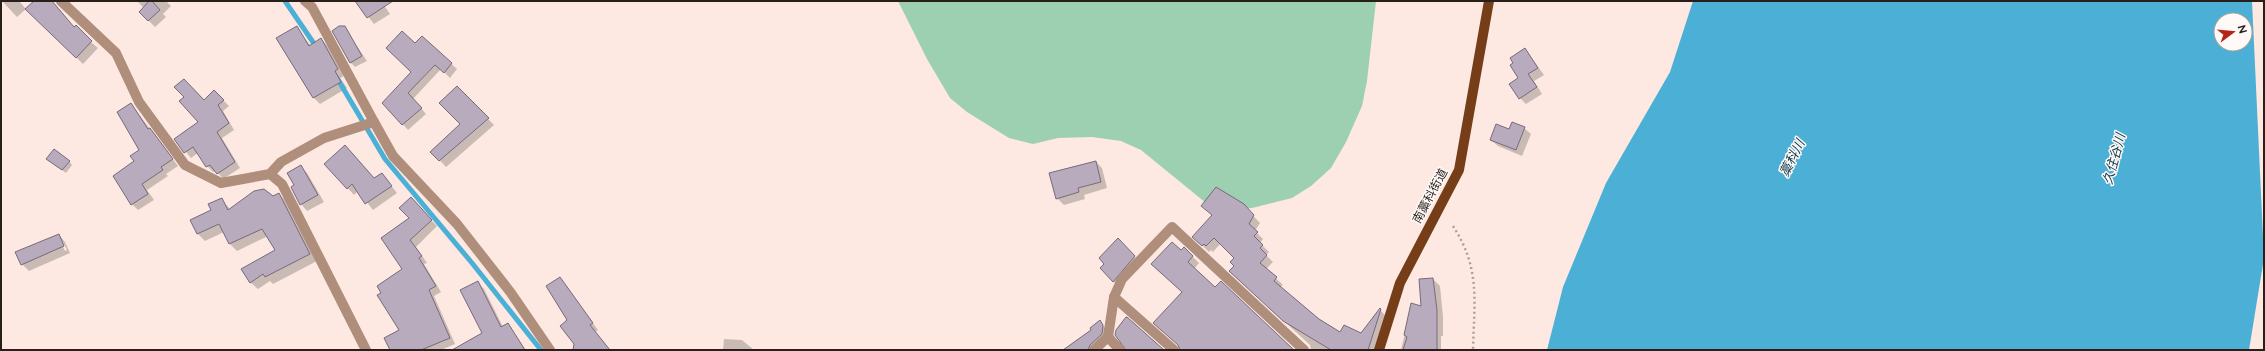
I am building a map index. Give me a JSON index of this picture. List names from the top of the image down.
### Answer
{
  "streets": {
    "main road": ["南藁科街道"]
  },
  "water": ["藁科川", "久住谷川"],
  "north": "right"
}
